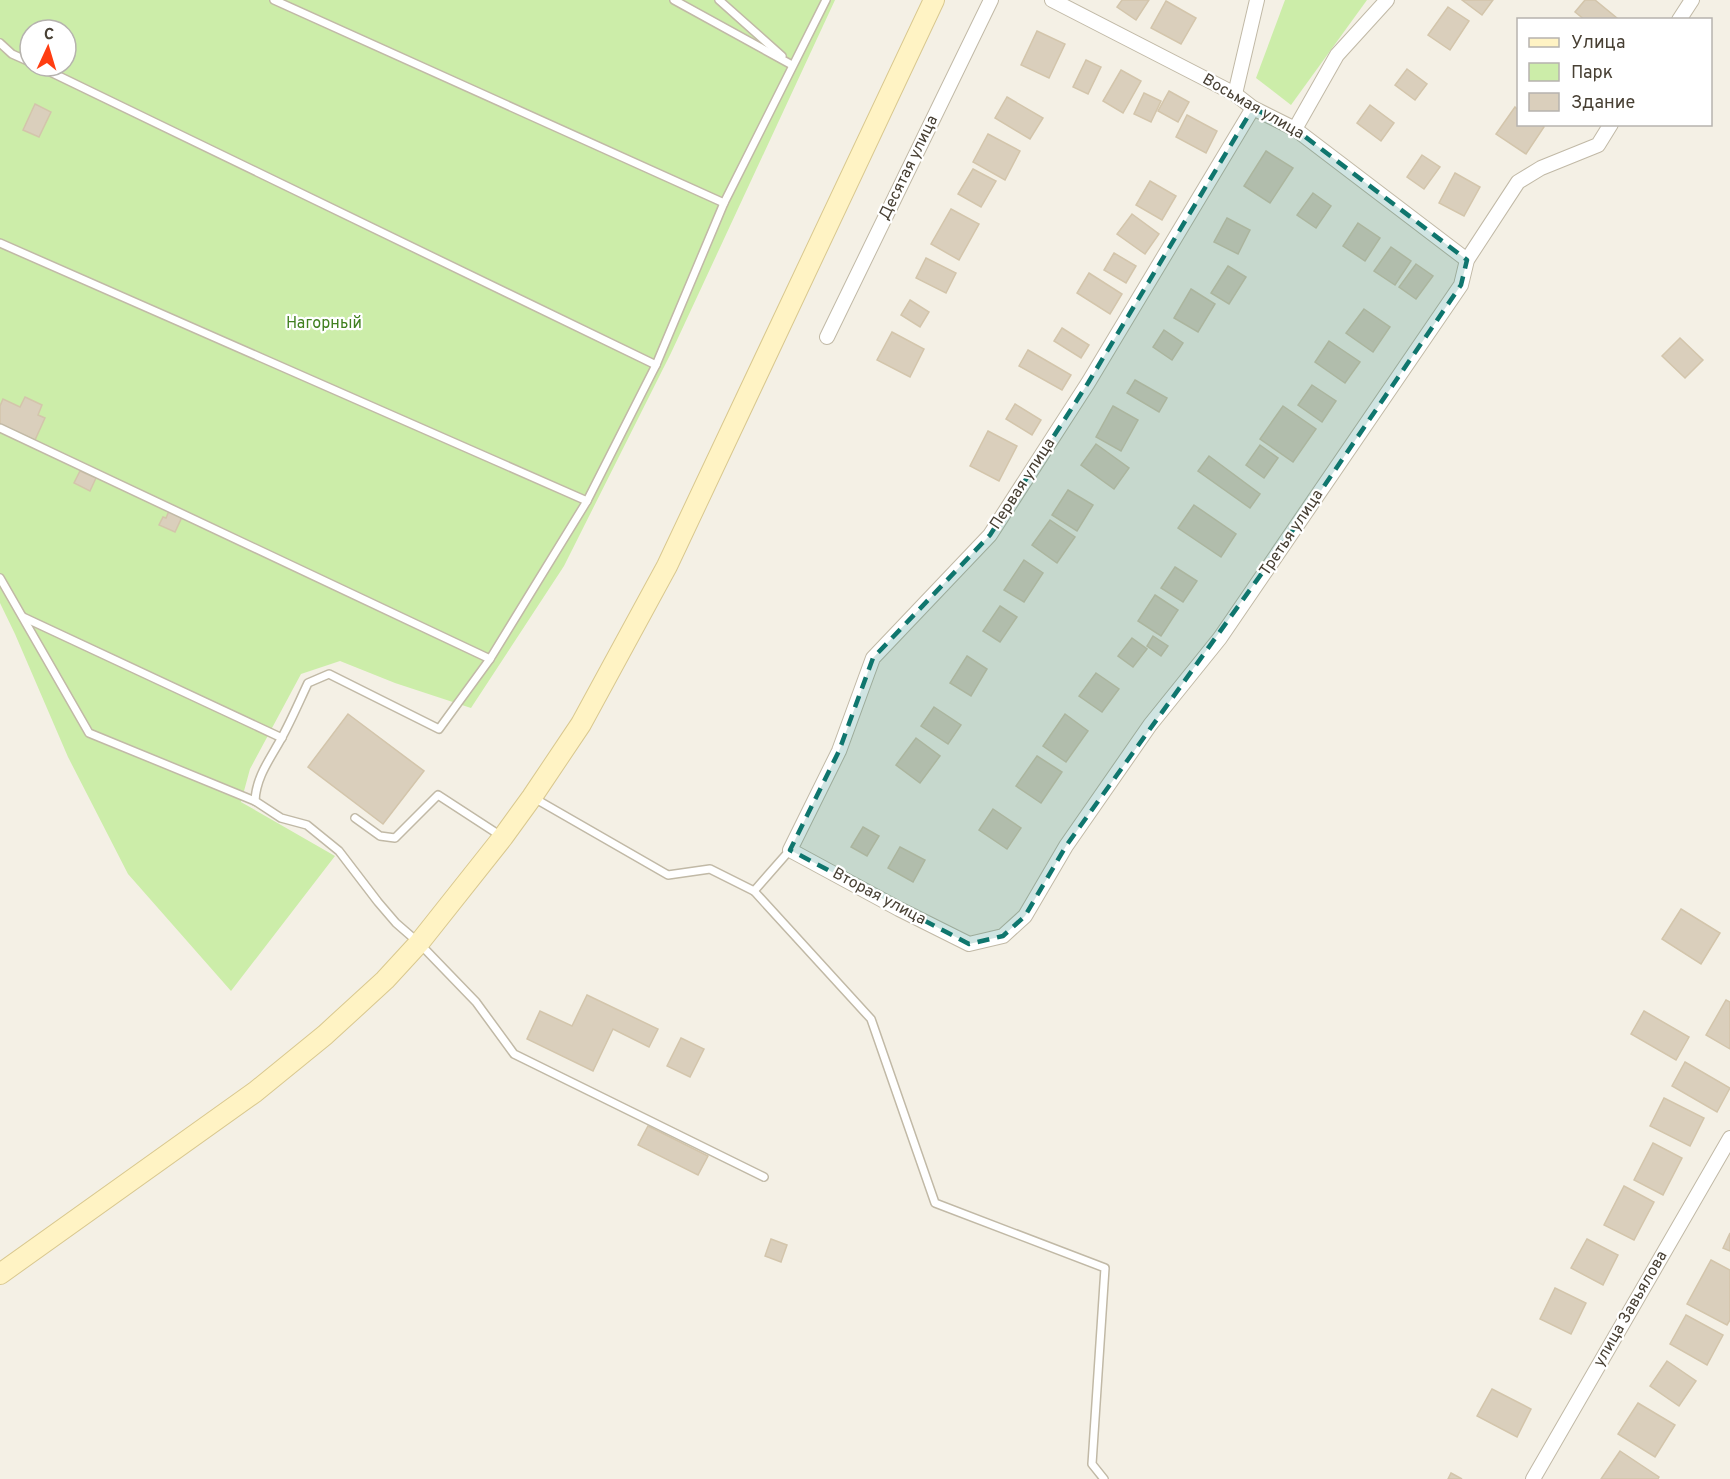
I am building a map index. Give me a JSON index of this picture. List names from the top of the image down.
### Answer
{
  "streets": {
    "street": [
      "Восьмая улица",
      "Десятая улица",
      "Первая улица",
      "Третья улица",
      "Вторая улица",
      "улица Завьялова"
    ]
  },
  "crossings": [
    ["Восьмая улица", "Первая улица"],
    ["Восьмая улица", "Третья улица"],
    ["Первая улица", "Вторая улица"],
    ["Третья улица", "Вторая улица"]
  ],
  "parks": ["Нагорный"],
  "legend": ["Улица", "Парк", "Здание"],
  "north": "top"
}
